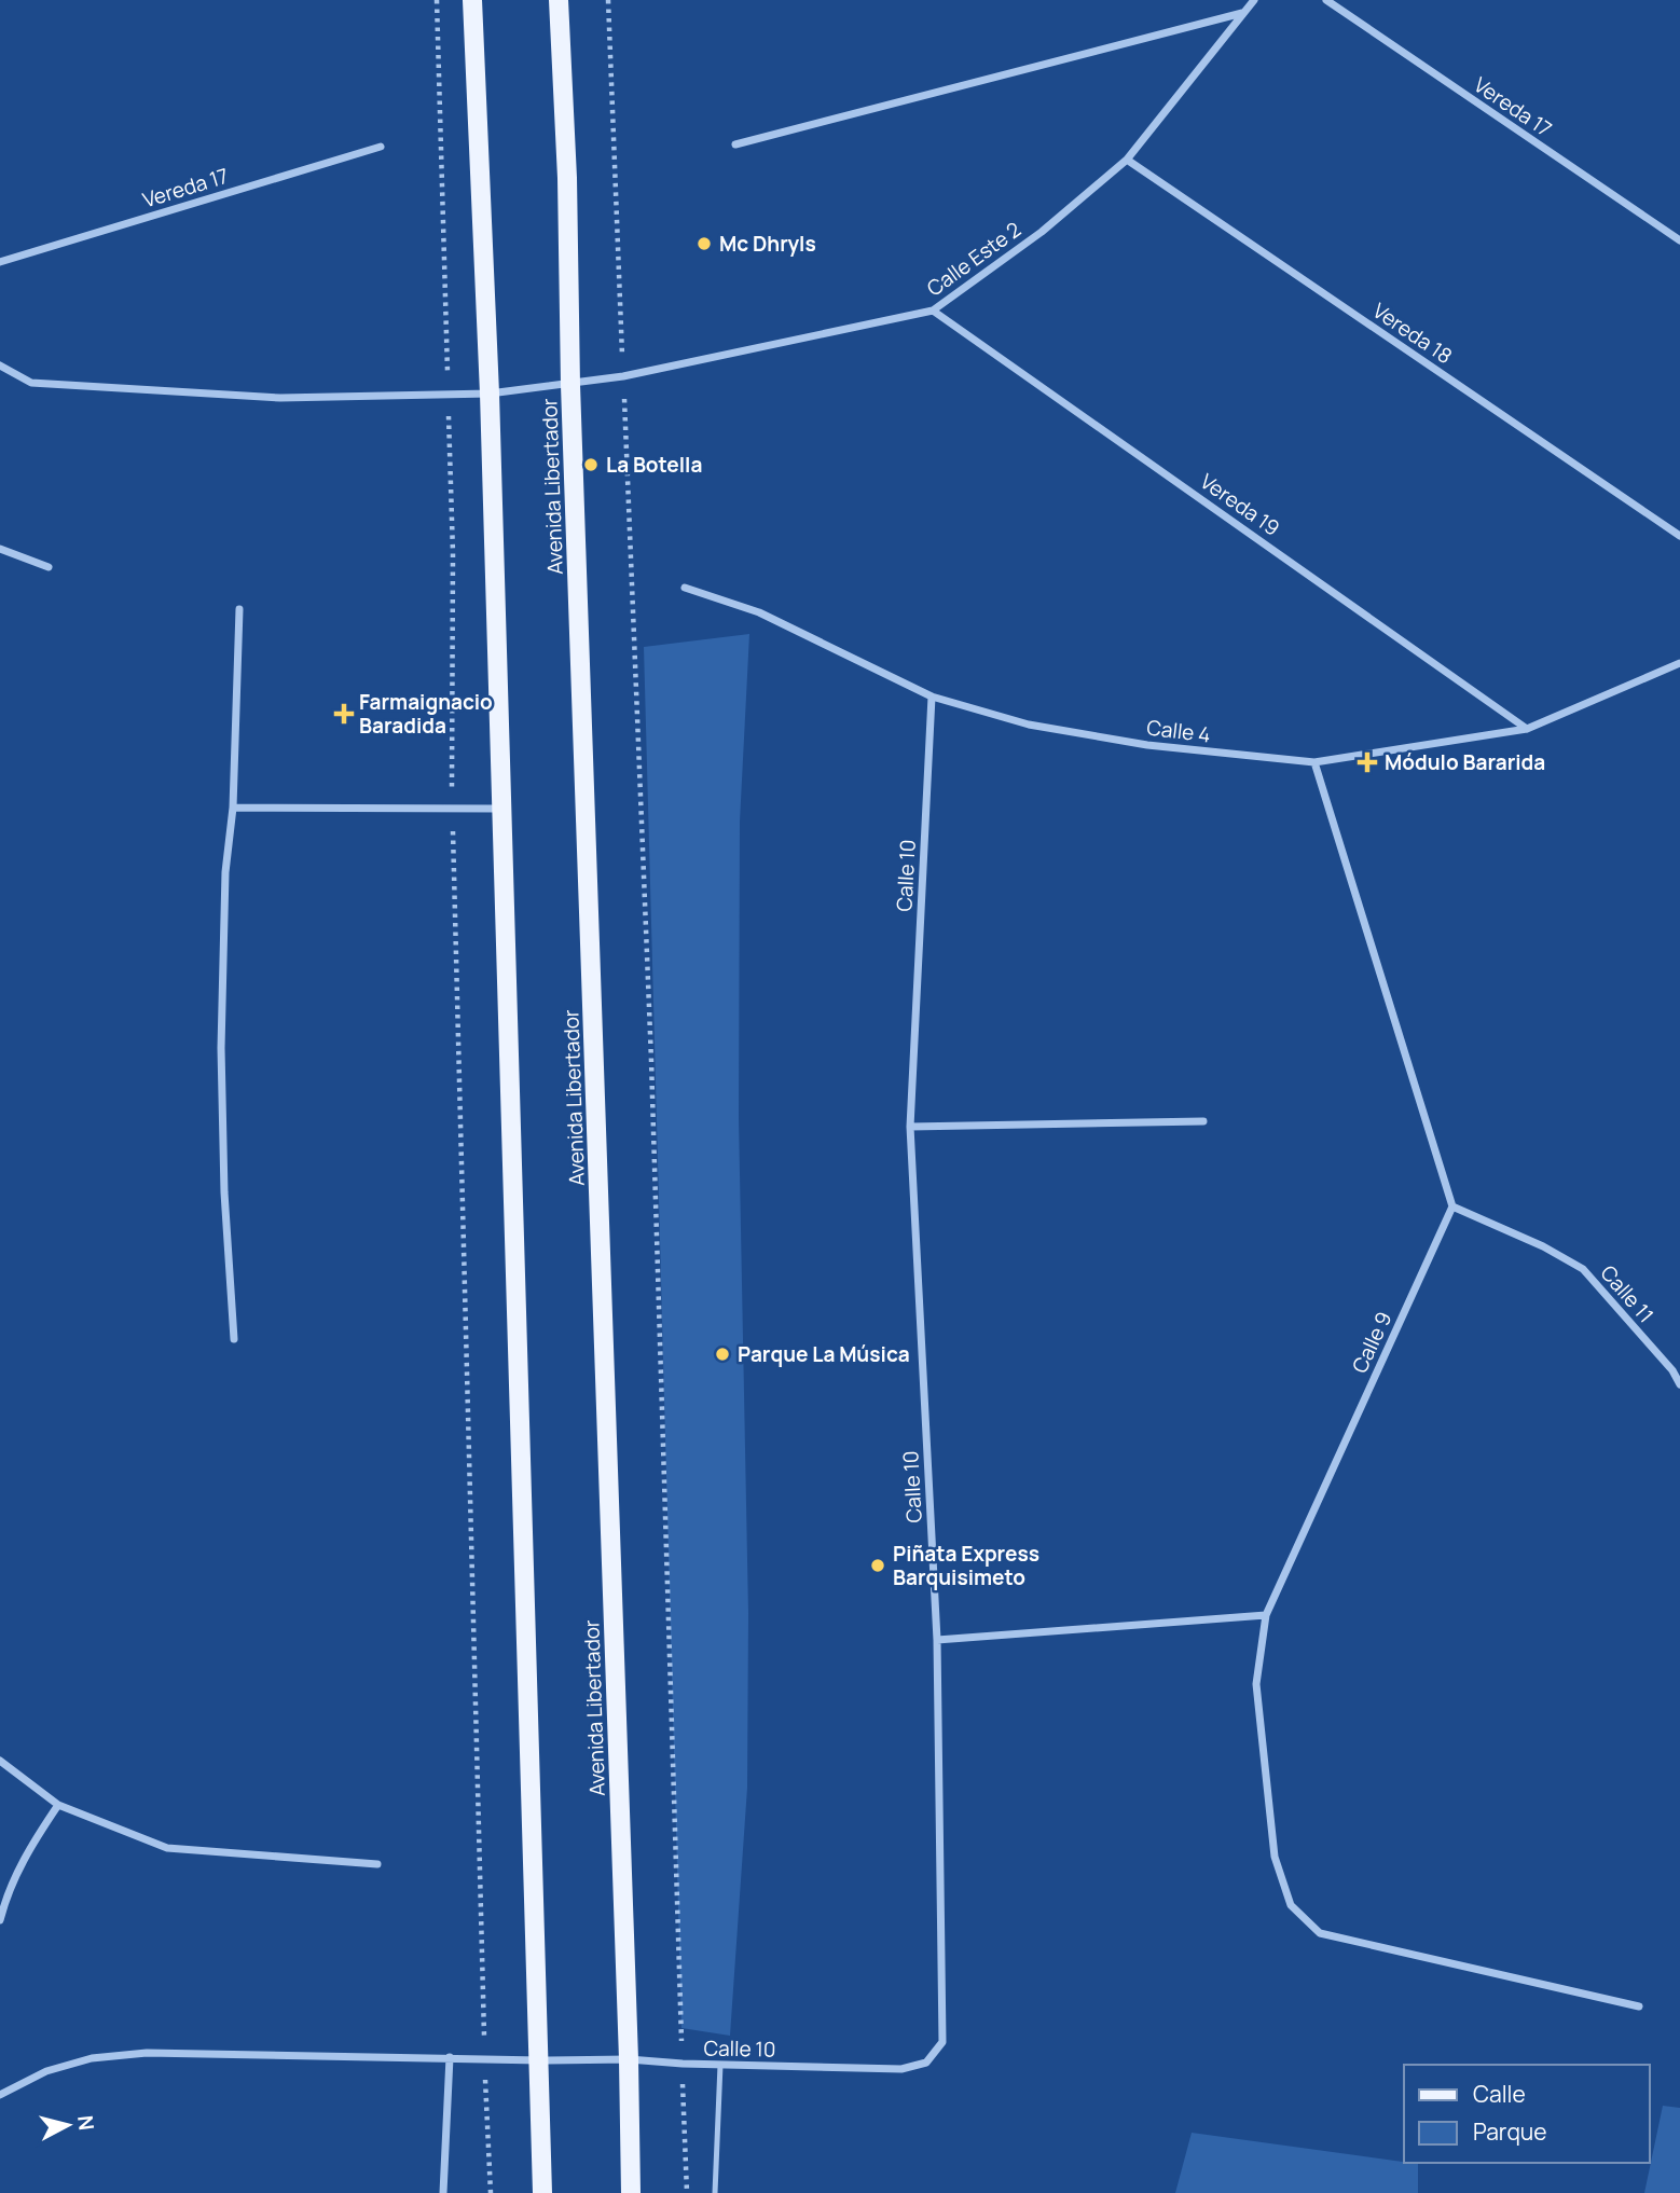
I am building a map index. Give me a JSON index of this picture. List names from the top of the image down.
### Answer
{
  "streets": {
    "main road": ["Avenida Libertador"],
    "street": [
      "Vereda 17",
      "Calle Este 2",
      "Vereda 18",
      "Vereda 19",
      "Calle 4",
      "Calle 10",
      "Calle 11",
      "Calle 9"
    ]
  },
  "crossings": [
    ["Calle Este 2", "Vereda 18"],
    ["Calle Este 2", "Avenida Libertador"],
    ["Calle Este 2", "Vereda 19"],
    ["Avenida Libertador", "Calle 10"],
    ["Vereda 19", "Calle 4"],
    ["Calle 4", "Calle 10"],
    ["Calle 11", "Calle 9"]
  ],
  "places": {
    "other": [
      "Mc Dhryls",
      "La Botella",
      "Parque La Música",
      "Piñata Express Barquisimeto"
    ],
    "health": ["Farmaignacio Baradida", "Módulo Bararida"]
  },
  "legend": ["Calle", "Parque"],
  "north": "right"
}
